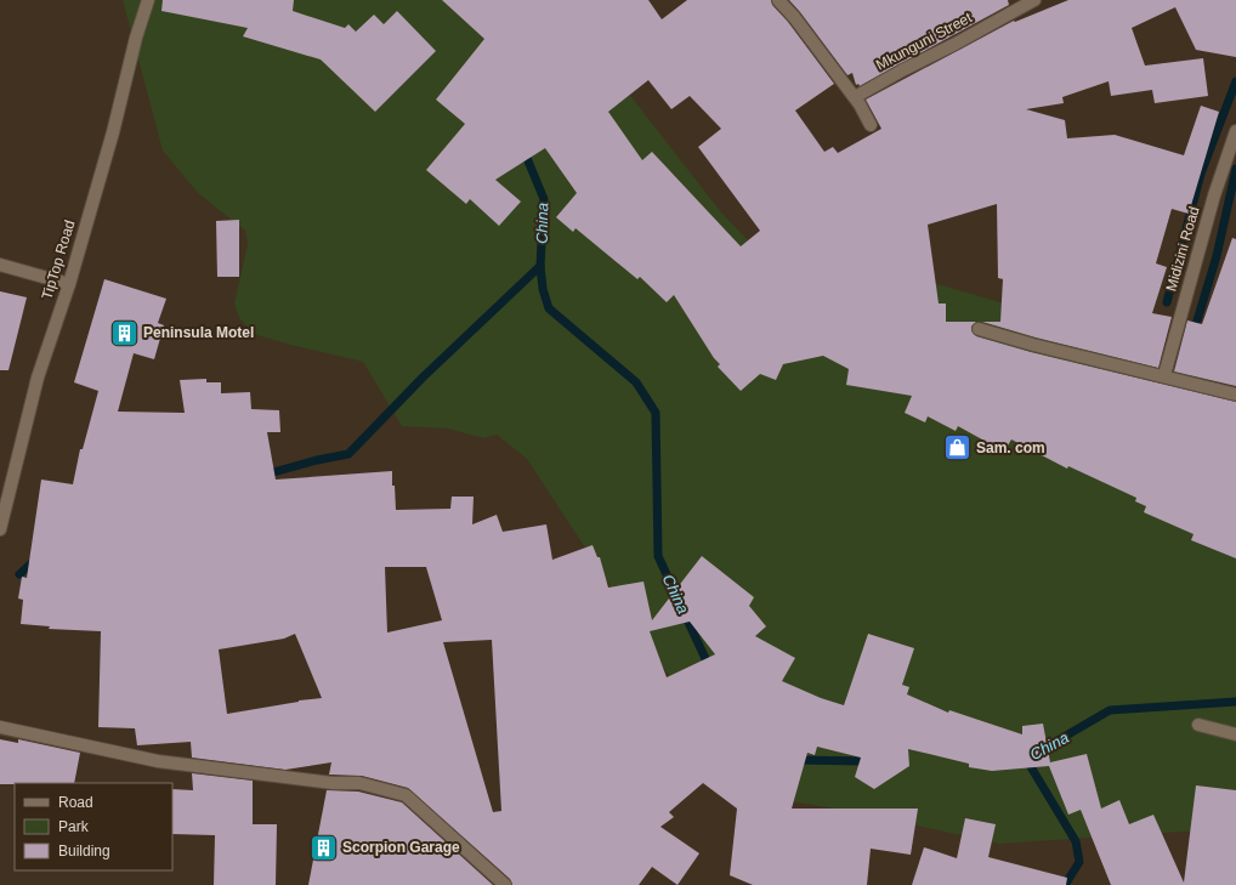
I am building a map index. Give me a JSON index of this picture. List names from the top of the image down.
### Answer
{
  "streets": {
    "street": ["Mkunguni Street", "Midizini Road", "TipTop Road"]
  },
  "water": ["China"],
  "places": {
    "building": ["Peninsula Motel", "Scorpion Garage"],
    "shop": ["Sam. com"]
  },
  "legend": ["Road", "Park", "Building"]
}
